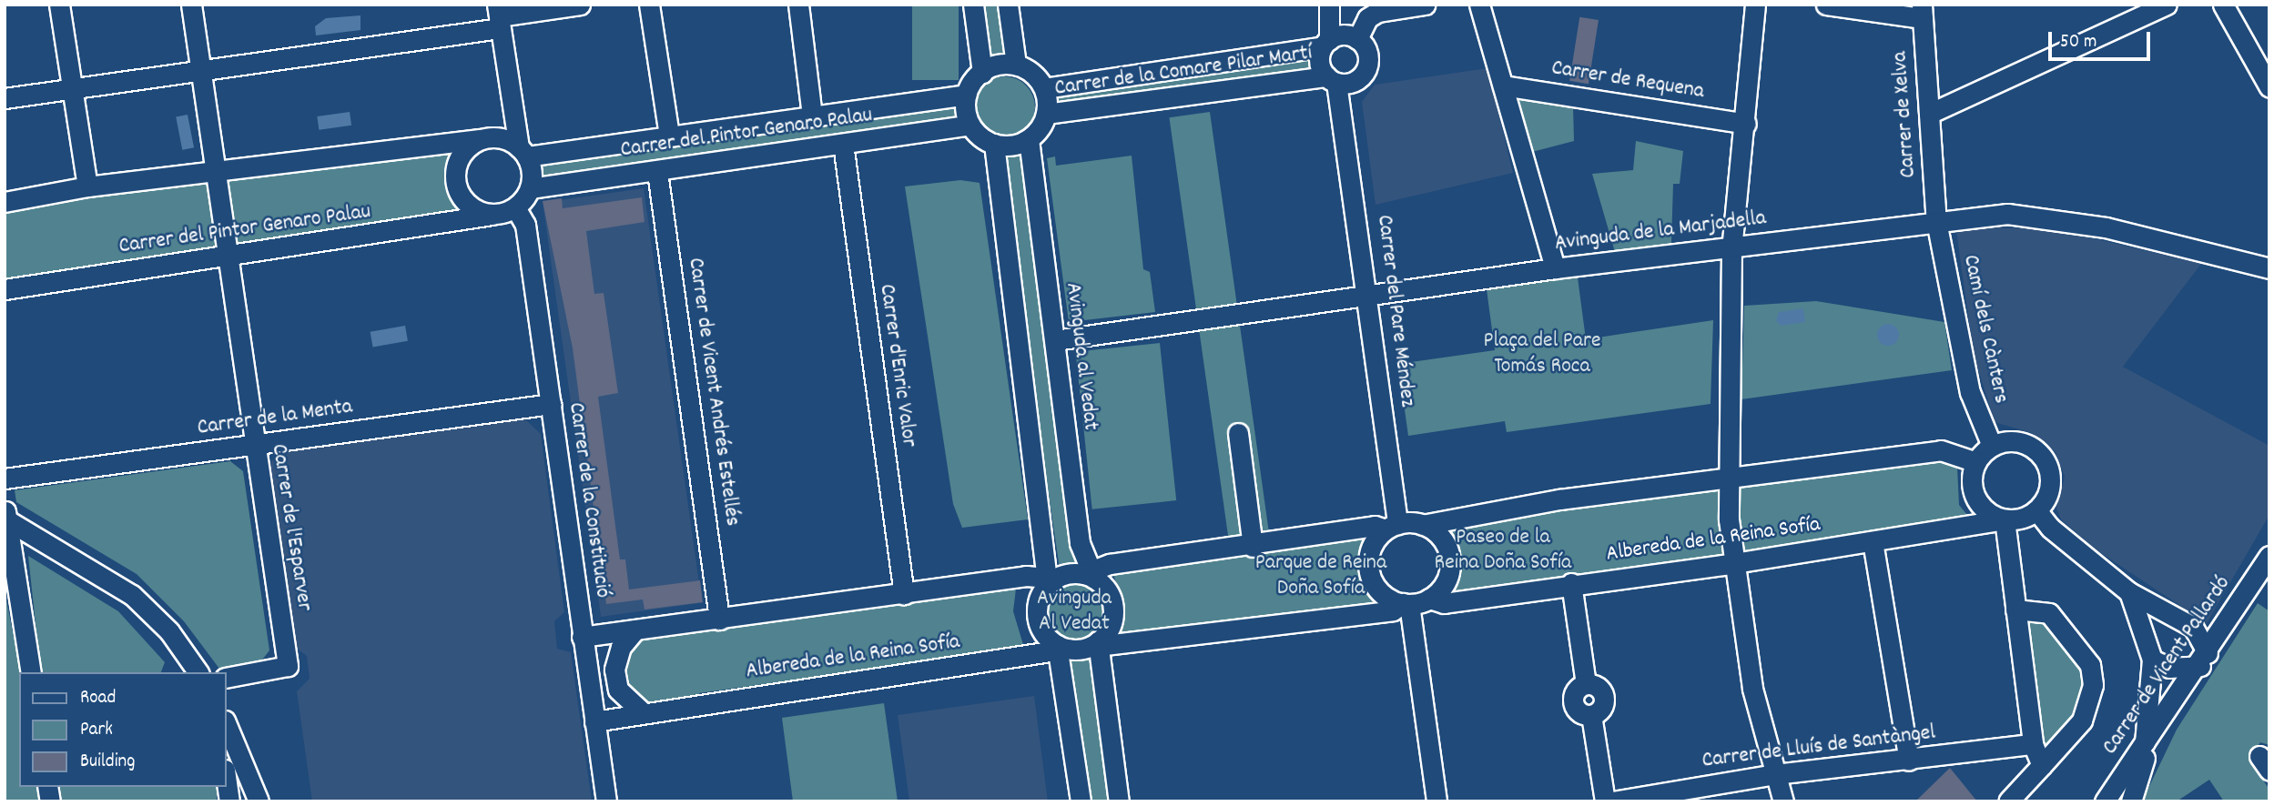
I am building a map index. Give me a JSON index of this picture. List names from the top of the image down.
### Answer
{
  "streets": {
    "street": [
      "Carrer de la Comare Pilar Martí",
      "Carrer de Requena",
      "Carrer de Xelva",
      "Carrer del Pintor Genaro Palau",
      "Avinguda de la Marjadella",
      "Carrer del Pare Méndez",
      "Camí dels Cànters",
      "Avinguda al Vedat",
      "Carrer d'Enric Valor",
      "Carrer de Vicent Andrés Estellés",
      "Carrer de la Menta",
      "Carrer de la Constitució",
      "Carrer de l'Esparver",
      "Albereda de la Reina Sofía",
      "Carrer de Vicent Pallardó",
      "Carrer de Lluís de Santàngel"
    ]
  },
  "crossings": [
    ["Carrer de la Comare Pilar Martí", "Carrer del Pintor Genaro Palau"],
    ["Carrer de la Comare Pilar Martí", "Carrer del Pare Méndez"],
    ["Carrer de la Comare Pilar Martí", "Avinguda al Vedat"],
    ["Carrer de Xelva", "Avinguda de la Marjadella"],
    ["Carrer de Xelva", "Camí dels Cànters"],
    ["Carrer del Pintor Genaro Palau", "Avinguda al Vedat"],
    ["Carrer del Pintor Genaro Palau", "Carrer d'Enric Valor"],
    ["Carrer del Pintor Genaro Palau", "Carrer de Vicent Andrés Estellés"],
    ["Carrer del Pintor Genaro Palau", "Carrer de la Constitució"],
    ["Carrer del Pintor Genaro Palau", "Carrer de l'Esparver"],
    ["Avinguda de la Marjadella", "Carrer del Pare Méndez"],
    ["Avinguda de la Marjadella", "Camí dels Cànters"],
    ["Avinguda de la Marjadella", "Avinguda al Vedat"],
    ["Carrer del Pare Méndez", "Albereda de la Reina Sofía"],
    ["Camí dels Cànters", "Albereda de la Reina Sofía"],
    ["Avinguda al Vedat", "Albereda de la Reina Sofía"],
    ["Carrer de la Menta", "Carrer de la Constitució"],
    ["Carrer de la Menta", "Carrer de l'Esparver"],
    ["Carrer de la Constitució", "Albereda de la Reina Sofía"]
  ],
  "parks": [
    "Plaça del Pare Tomás Roca",
    "Paseo de la Reina Doña Sofía",
    "Parque de Reina Doña Sofía",
    "Avinguda Al Vedat"
  ],
  "legend": ["Road", "Park", "Building"],
  "scale_bar": "50 m"
}
